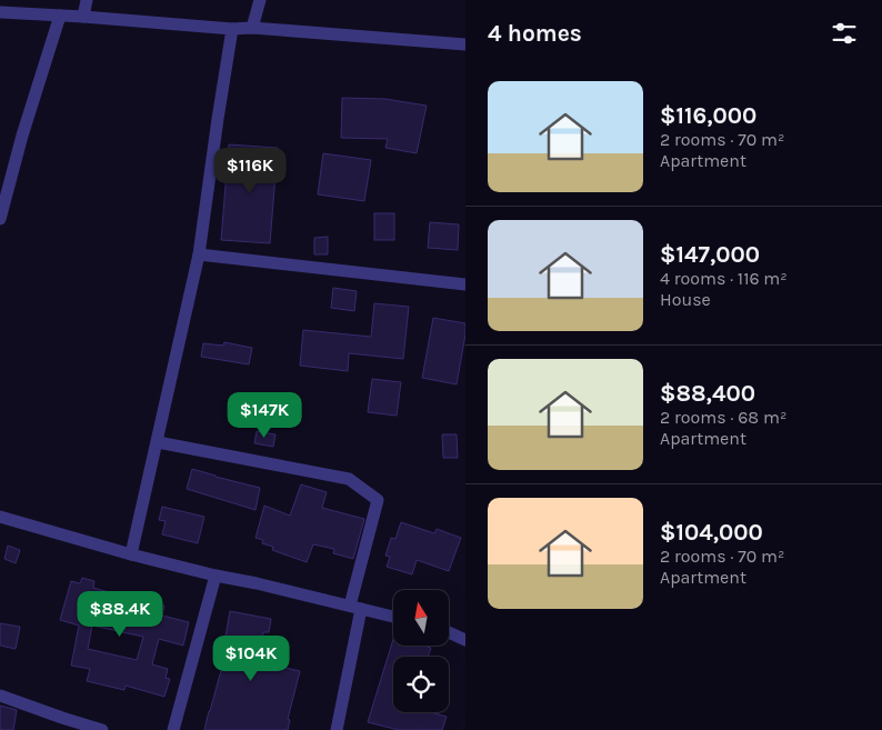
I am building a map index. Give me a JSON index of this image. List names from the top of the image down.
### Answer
{
  "north": "top",
  "page": {
    "heading": "4 homes",
    "list": [
      {
        "name": "$116,000",
        "note": "2 rooms · 70 m² · Apartment"
      },
      {
        "name": "$147,000",
        "note": "4 rooms · 116 m² · House"
      },
      {
        "name": "$88,400",
        "note": "2 rooms · 68 m² · Apartment"
      },
      {
        "name": "$104,000",
        "note": "2 rooms · 70 m² · Apartment"
      }
    ],
    "price": [
      "$116K",
      "$147K",
      "$88.4K",
      "$104K"
    ]
  }
}
